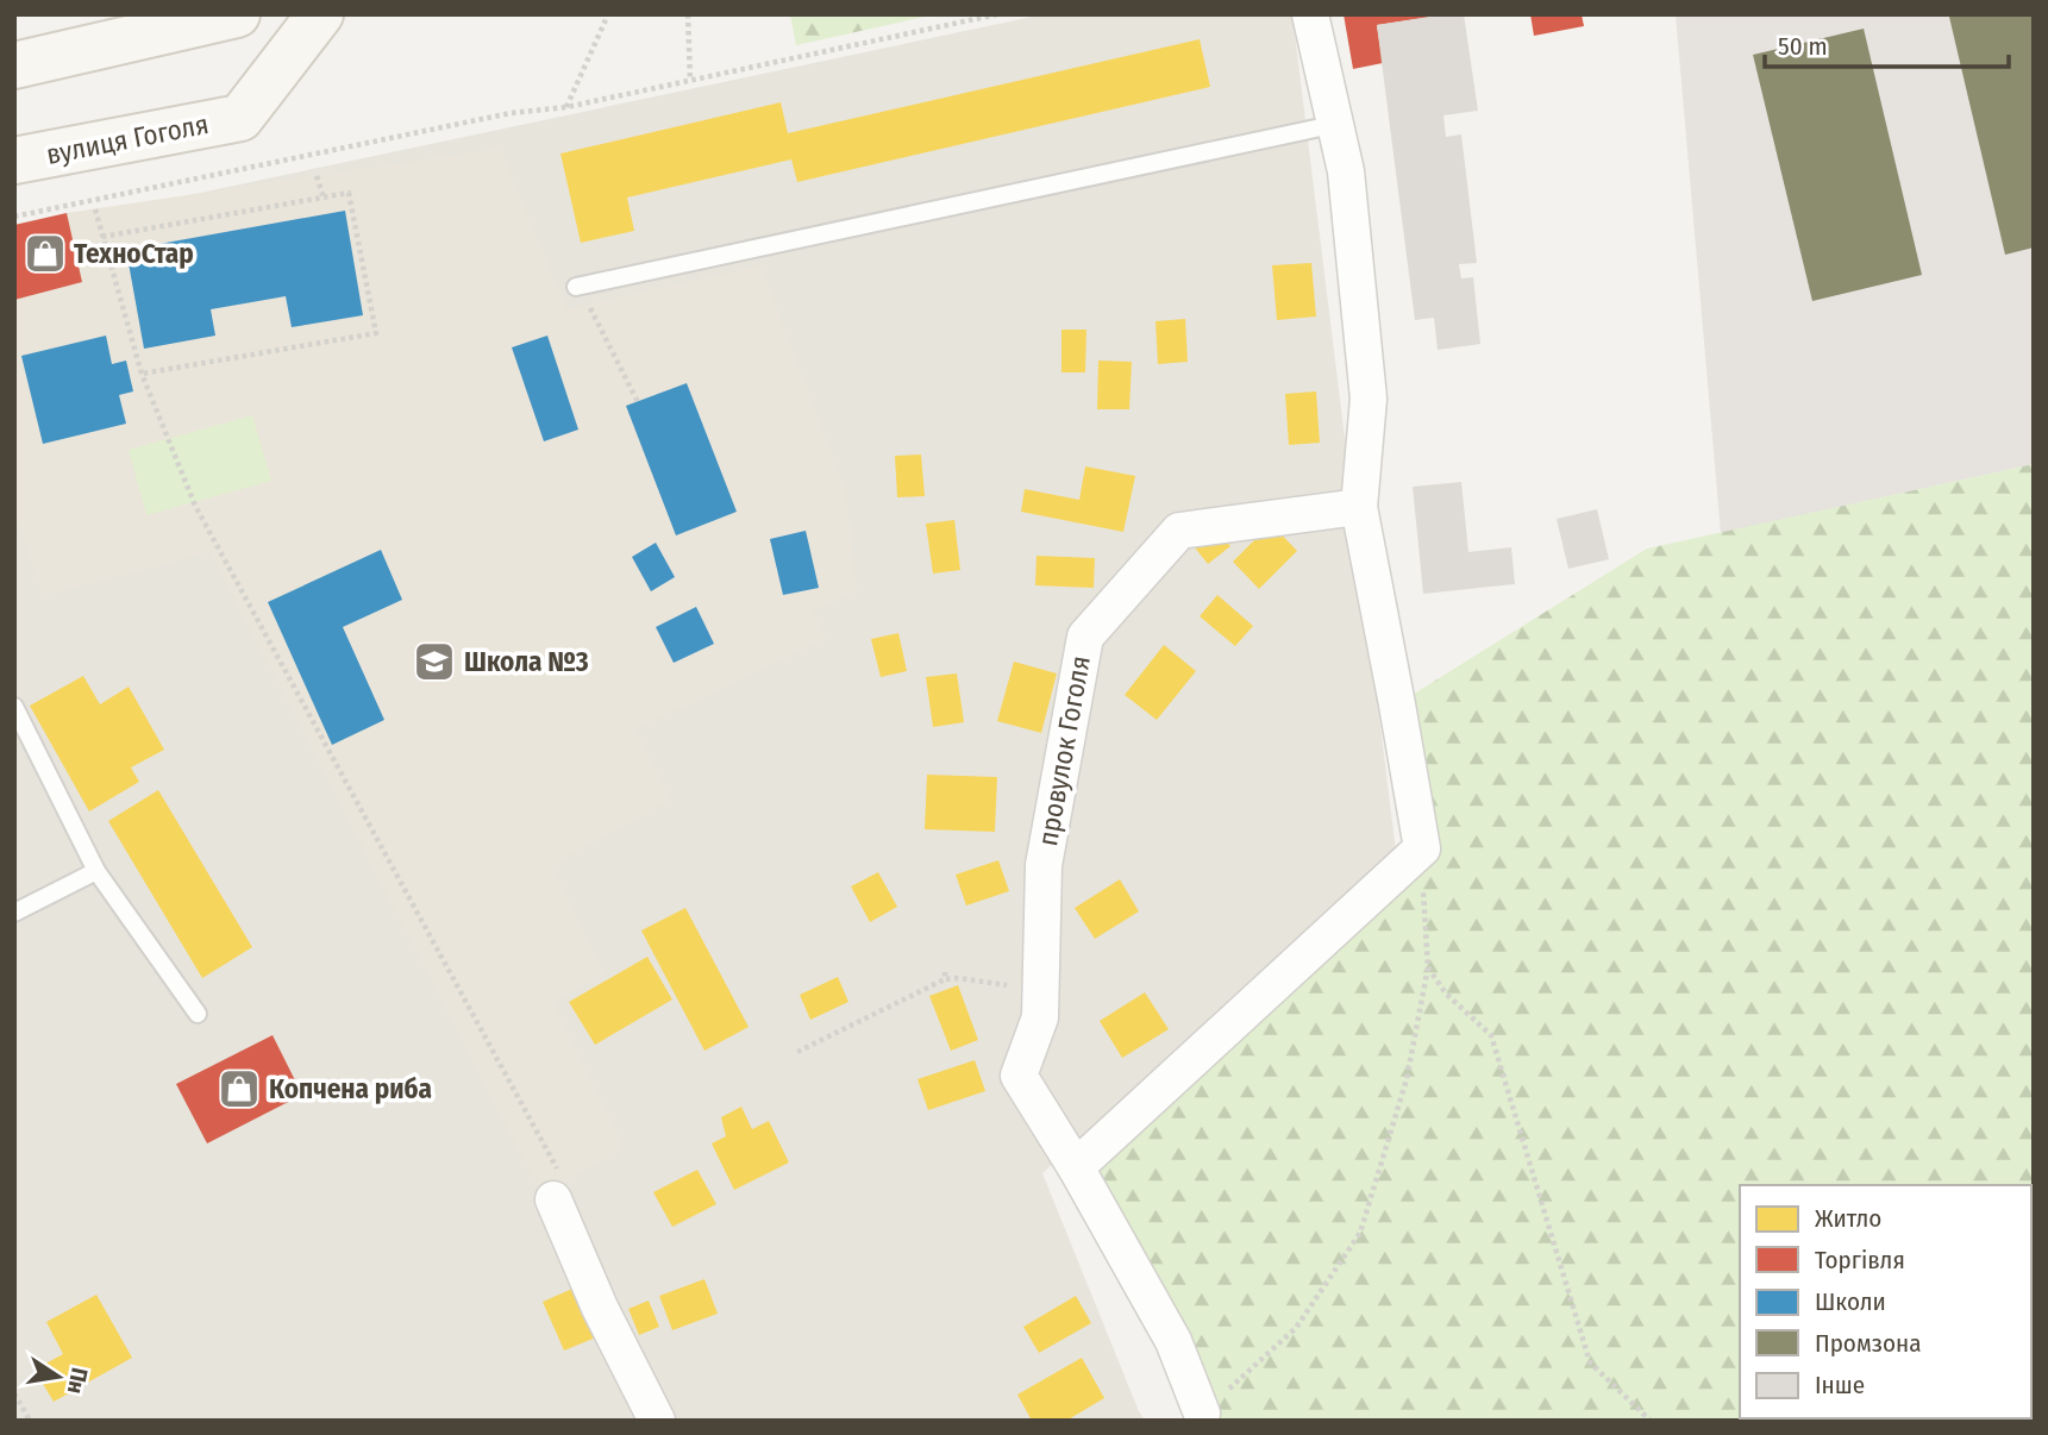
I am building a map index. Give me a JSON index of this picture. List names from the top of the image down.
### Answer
{
  "streets": {
    "street": ["вулиця Гоголя", "провулок Гоголя"]
  },
  "places": {
    "shop": ["ТехноСтар", "Копчена риба"],
    "school or university": ["Школа №3"]
  },
  "legend": [
    "Житло",
    "Торгівля",
    "Школи",
    "Промзона",
    "Інше"
  ],
  "scale_bar": "50 m",
  "north": "right"
}
